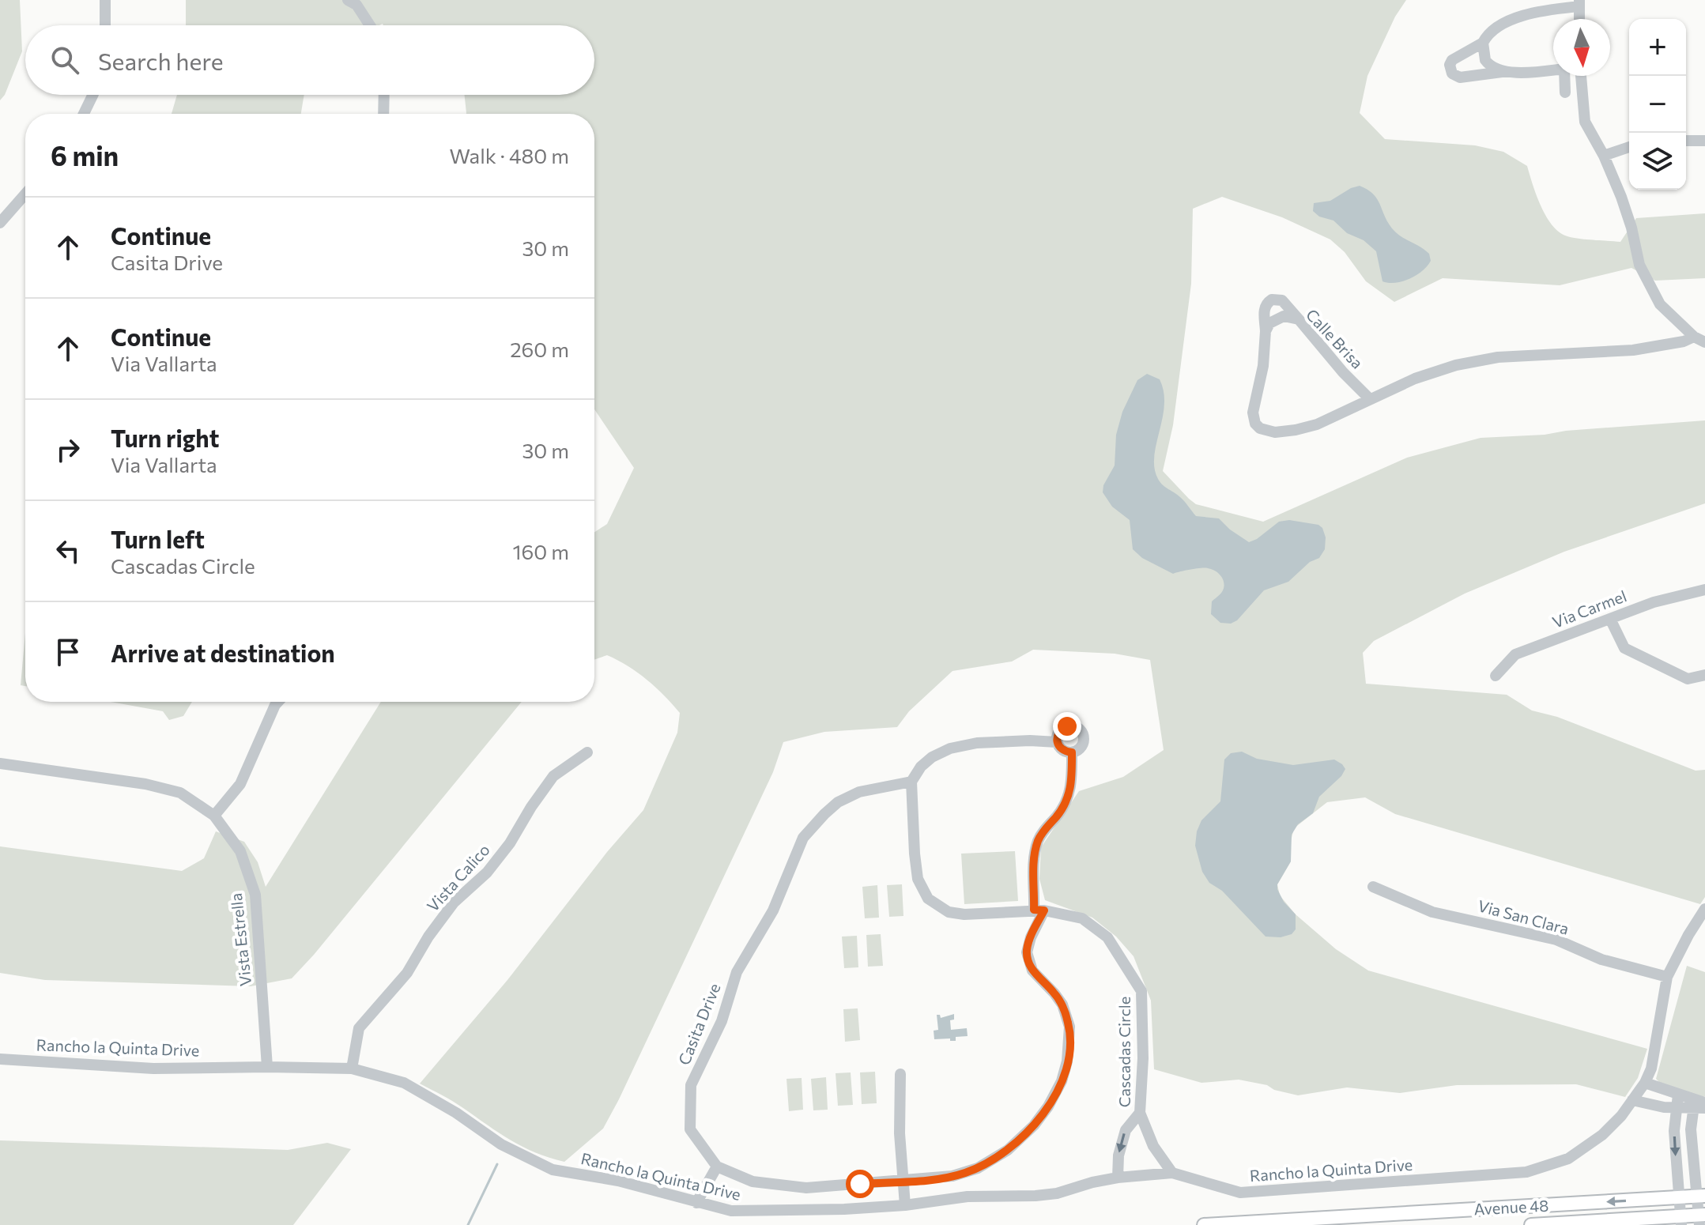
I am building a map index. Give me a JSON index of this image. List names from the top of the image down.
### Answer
{
  "streets": {
    "main road": ["Avenue 48"],
    "street": [
      "Calle Brisa",
      "Via Carmel",
      "Vista Calico",
      "Via San Clara",
      "Vista Estrella",
      "Casita Drive",
      "Rancho la Quinta Drive",
      "Cascadas Circle"
    ]
  },
  "crossings": [
    ["Vista Calico", "Rancho la Quinta Drive"],
    ["Via San Clara", "Rancho la Quinta Drive"],
    ["Vista Estrella", "Rancho la Quinta Drive"],
    ["Casita Drive", "Cascadas Circle"],
    ["Rancho la Quinta Drive", "Cascadas Circle"]
  ],
  "north": "bottom",
  "page": {
    "map_buttons": ["+", "−"],
    "search": "Search here",
    "heading": ["6 min", "Walk · 480 m"],
    "list": [
      ["Continue", "Casita Drive", "30 m"],
      ["Continue", "Via Vallarta", "260 m"],
      ["Turn right", "Via Vallarta", "30 m"],
      ["Turn left", "Cascadas Circle", "160 m"],
      "Arrive at destination"
    ]
  }
}
